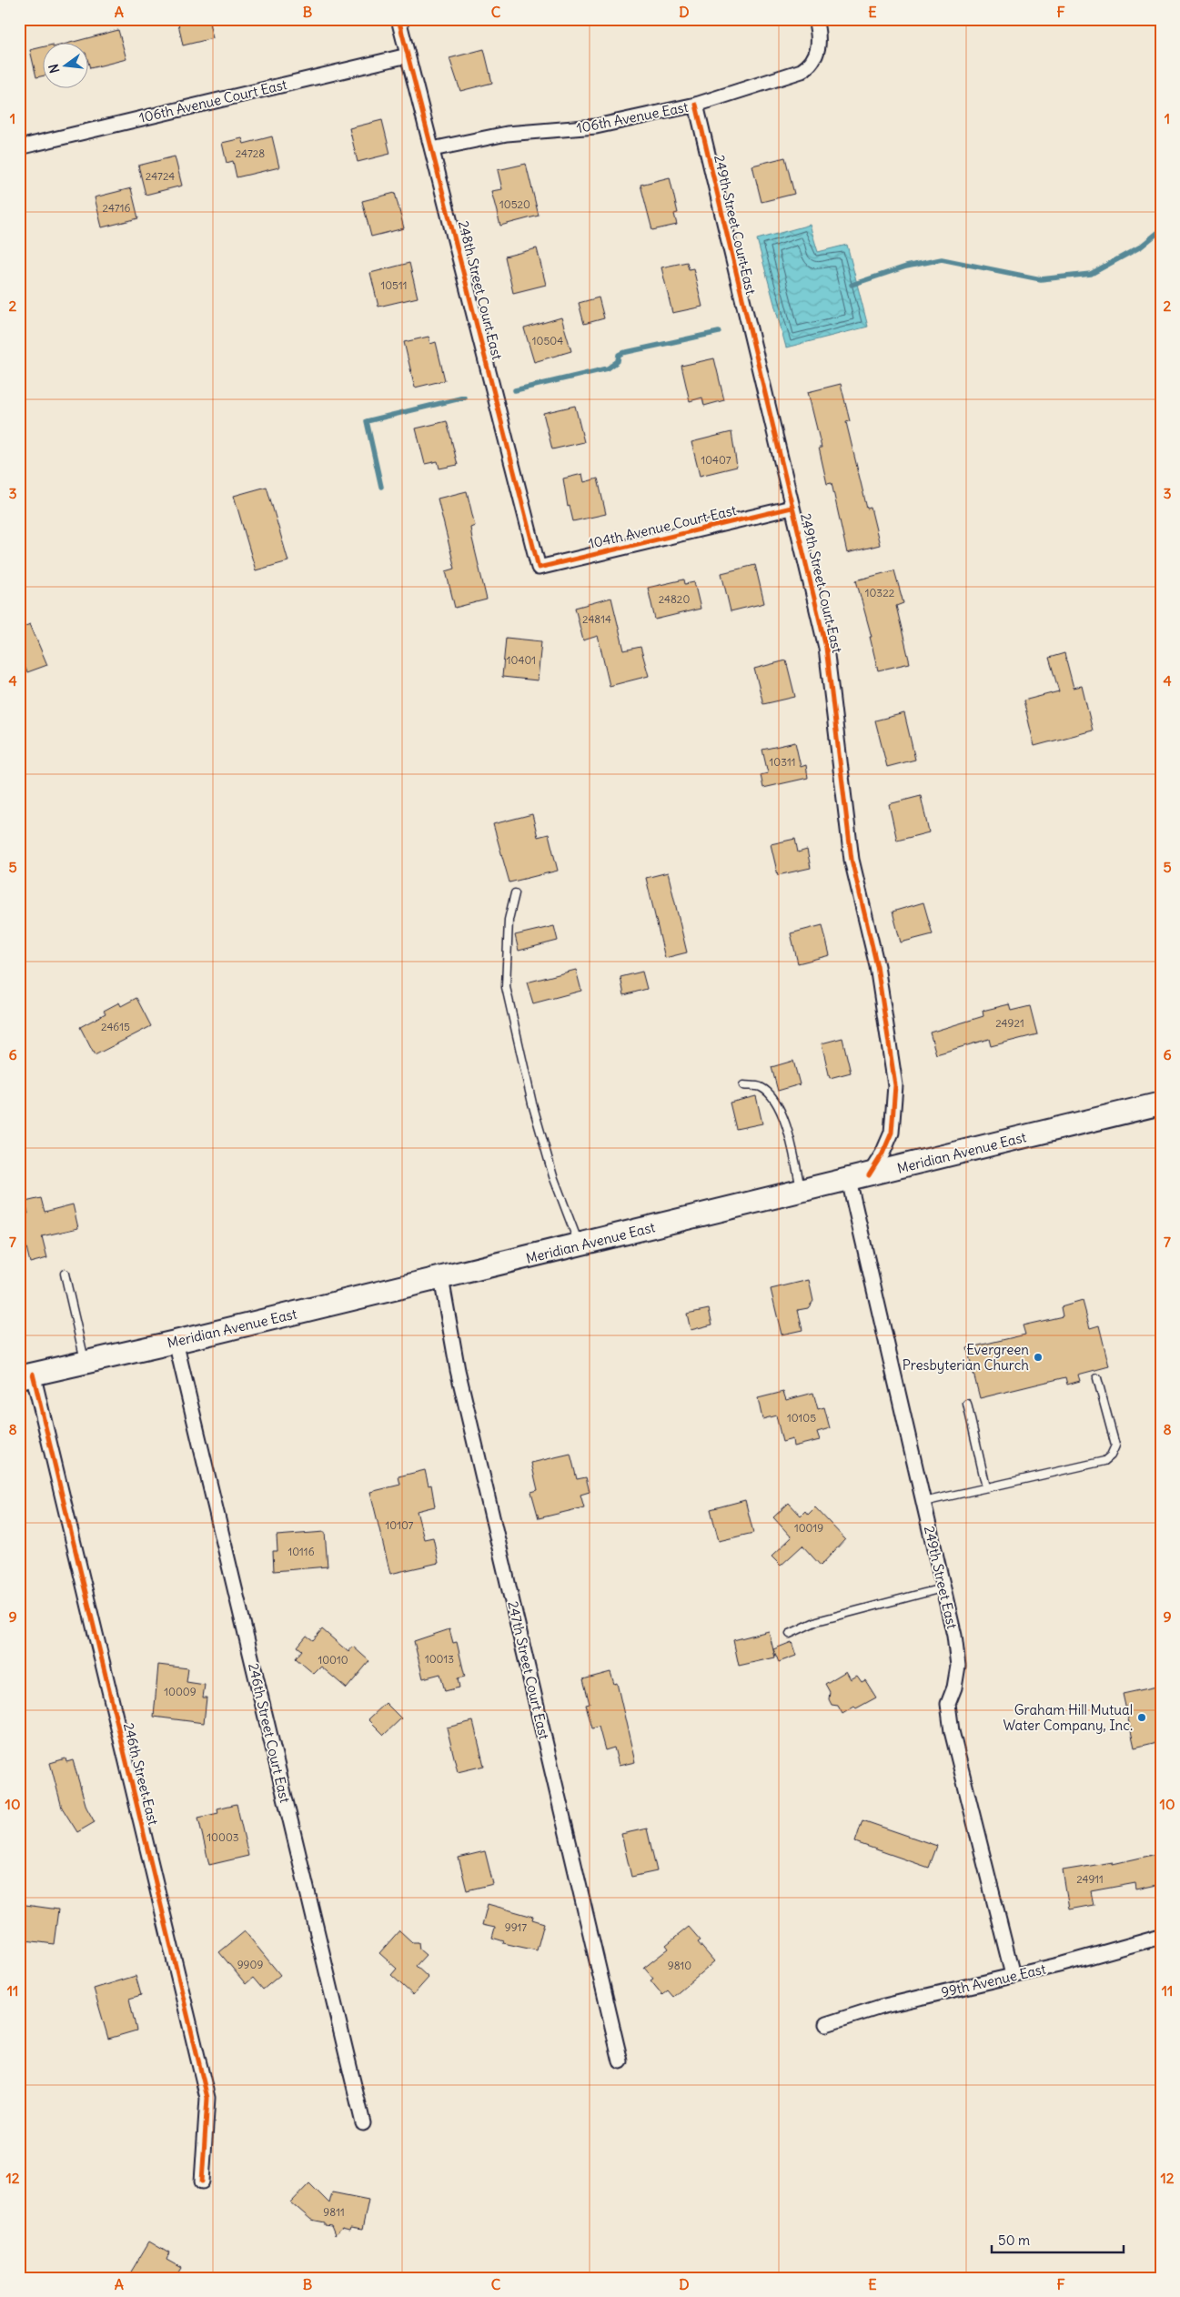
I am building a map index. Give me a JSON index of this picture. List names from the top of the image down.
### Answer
{
  "streets": {
    "main road": ["Meridian Avenue East"],
    "street": [
      "106th Avenue Court East",
      "106th Avenue East",
      "249th Street Court East",
      "248th Street Court East",
      "104th Avenue Court East",
      "249th Street East",
      "247th Street Court East",
      "246th Street Court East",
      "246th Street East",
      "99th Avenue East"
    ]
  },
  "crossings": [
    ["106th Avenue Court East", "248th Street Court East"],
    ["106th Avenue East", "249th Street Court East"],
    ["106th Avenue East", "248th Street Court East"],
    ["249th Street Court East", "104th Avenue Court East"],
    ["249th Street Court East", "Meridian Avenue East"],
    ["249th Street Court East", "249th Street East"],
    ["248th Street Court East", "104th Avenue Court East"],
    ["Meridian Avenue East", "249th Street East"],
    ["Meridian Avenue East", "247th Street Court East"],
    ["Meridian Avenue East", "246th Street Court East"],
    ["Meridian Avenue East", "246th Street East"],
    ["249th Street East", "99th Avenue East"]
  ],
  "places": ["Evergreen Presbyterian Church", "Graham Hill Mutual Water Company, Inc."],
  "house_numbers": [
    "24728",
    "24724",
    "10520",
    "24716",
    "10511",
    "10504",
    "10407",
    "10322",
    "24820",
    "24814",
    "10401",
    "10311",
    "24921",
    "24615",
    "10105",
    "10107",
    "10019",
    "10116",
    "10013",
    "10010",
    "10009",
    "10003",
    "24911",
    "9917",
    "9909",
    "9810",
    "9811"
  ],
  "scale_bar": "50 m",
  "north": "left",
  "grid": {
    "columns": [
      "A",
      "B",
      "C",
      "D",
      "E",
      "F"
    ],
    "rows": [
      "1",
      "2",
      "3",
      "4",
      "5",
      "6",
      "7",
      "8",
      "9",
      "10",
      "11",
      "12"
    ]
  }
}
